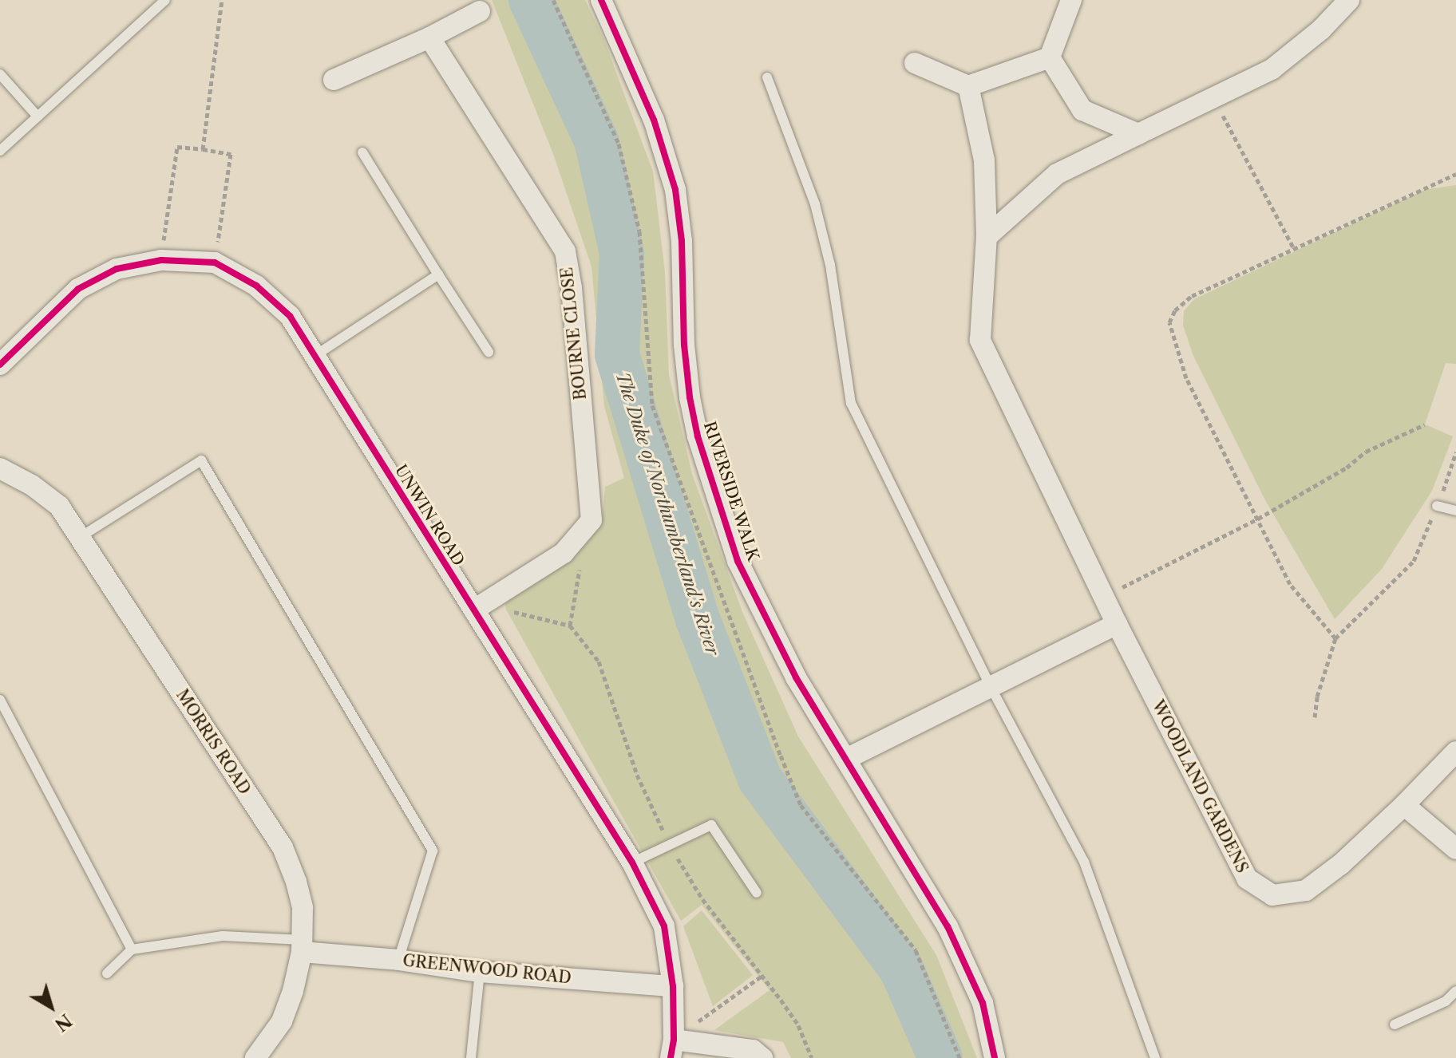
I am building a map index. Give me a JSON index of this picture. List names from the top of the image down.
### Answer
{
  "streets": {
    "street": [
      "BOURNE CLOSE",
      "RIVERSIDE WALK",
      "UNWIN ROAD",
      "MORRIS ROAD",
      "WOODLAND GARDENS",
      "GREENWOOD ROAD"
    ]
  },
  "crossings": [
    ["BOURNE CLOSE", "UNWIN ROAD"],
    ["UNWIN ROAD", "GREENWOOD ROAD"],
    ["MORRIS ROAD", "GREENWOOD ROAD"]
  ],
  "water": ["The Duke of Northumberland's River"],
  "north": "bottom right"
}
